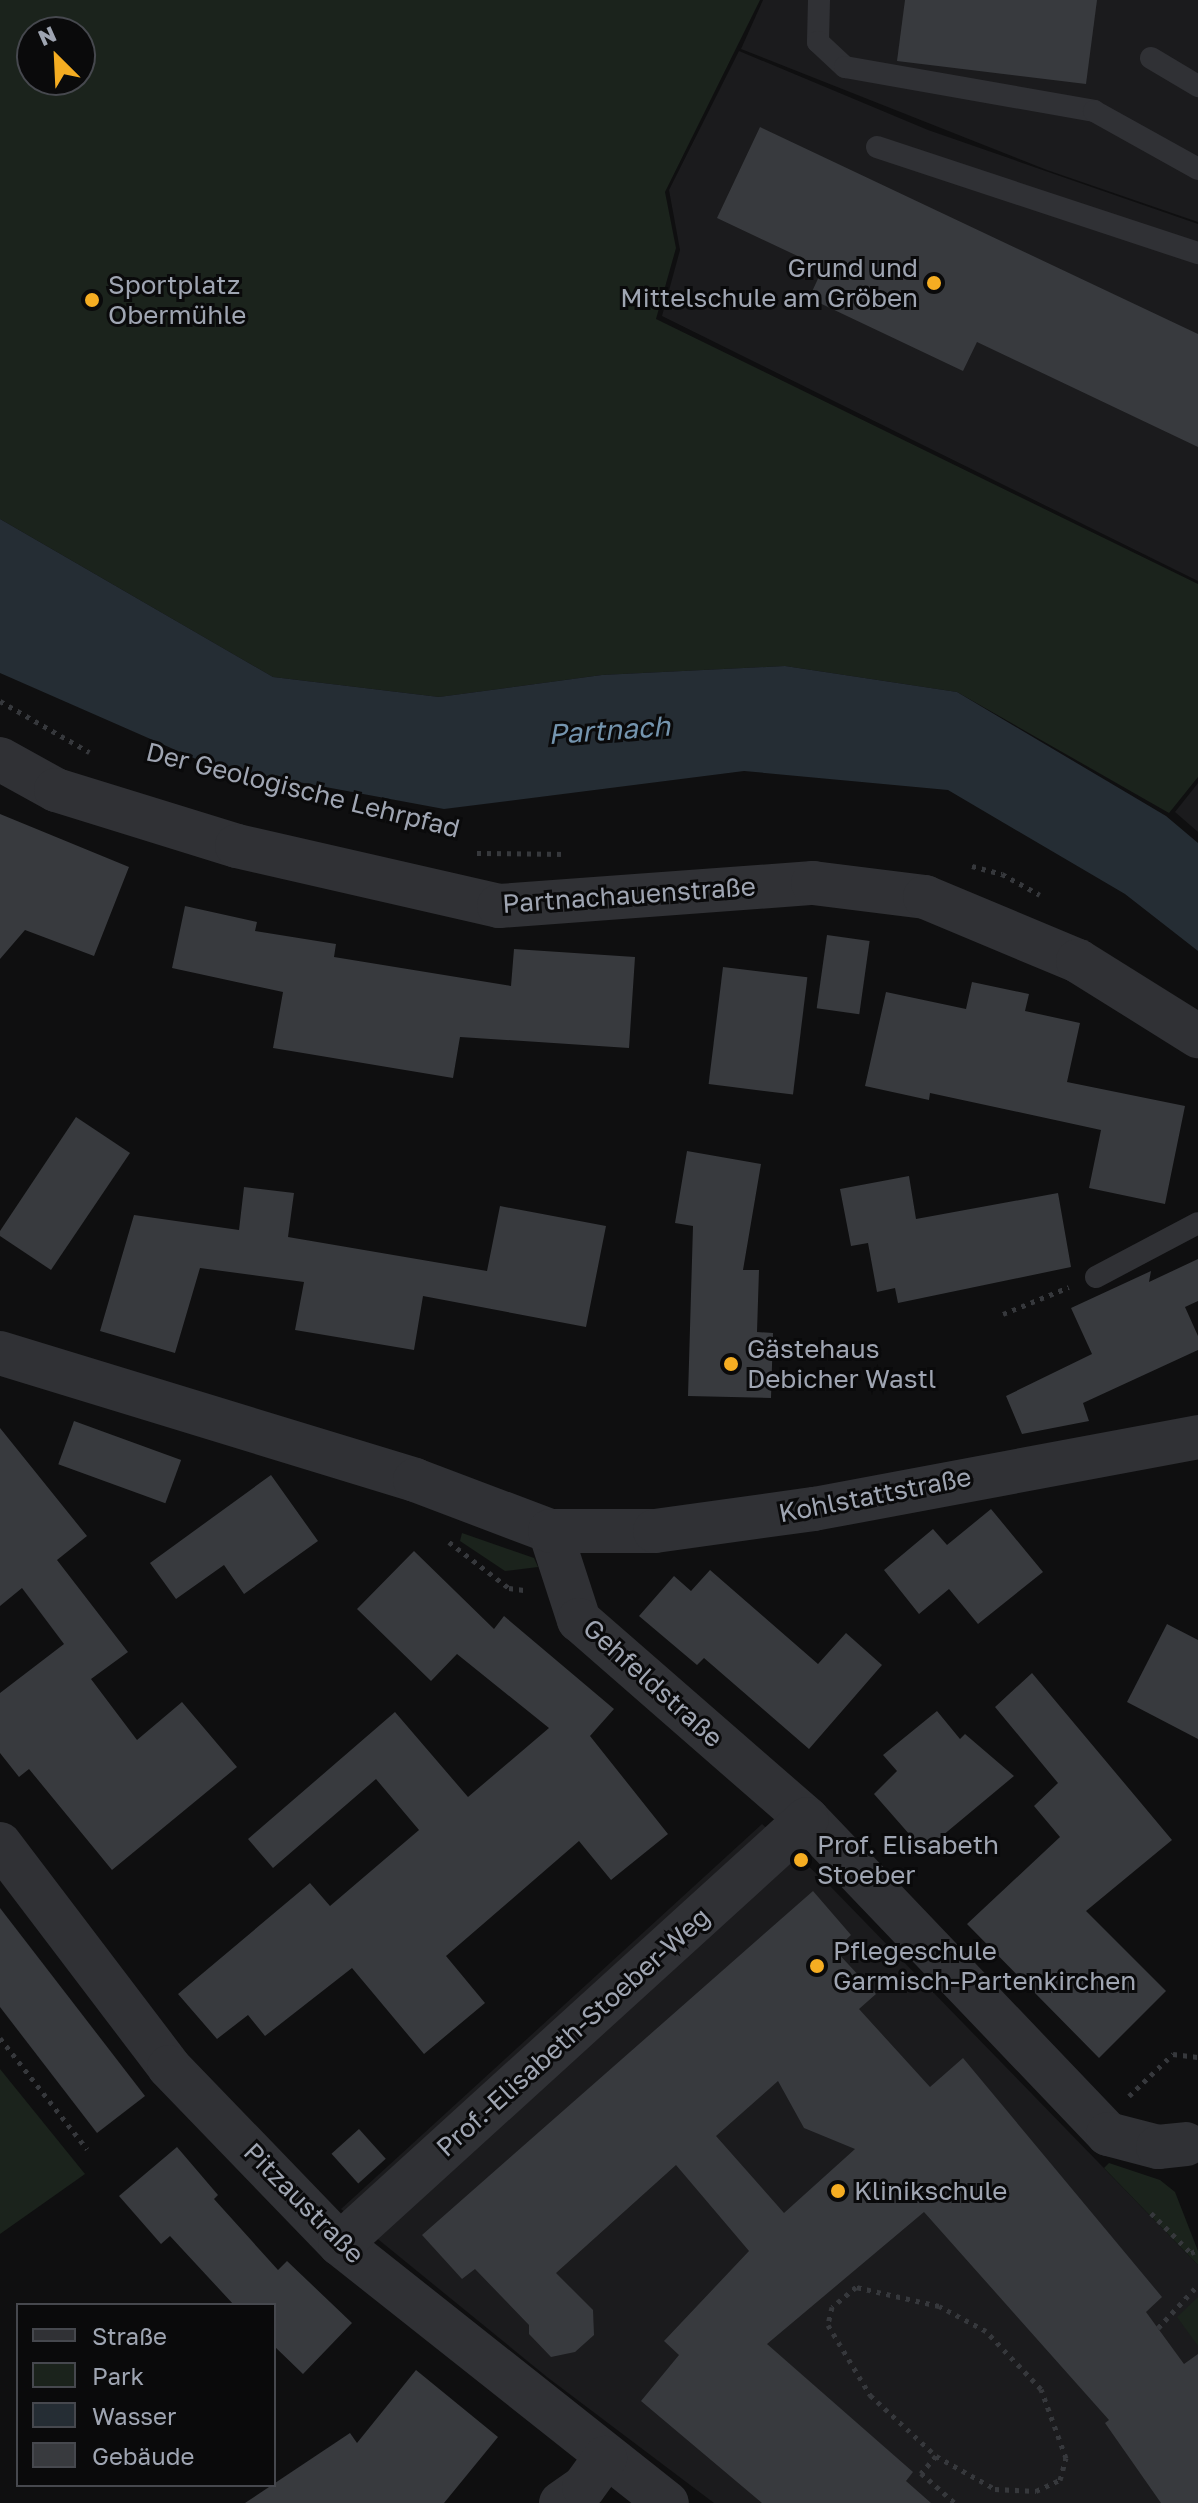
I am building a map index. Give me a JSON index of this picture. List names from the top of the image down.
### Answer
{
  "streets": {
    "street": [
      "Partnachauenstraße",
      "Kohlstattstraße",
      "Gehfeldstraße",
      "Prof.-Elisabeth-Stoeber-Weg",
      "Pitzaustraße"
    ],
    "path": ["Der Geologische Lehrpfad"]
  },
  "crossings": [
    ["Kohlstattstraße", "Gehfeldstraße"],
    ["Gehfeldstraße", "Prof.-Elisabeth-Stoeber-Weg"],
    ["Prof.-Elisabeth-Stoeber-Weg", "Pitzaustraße"]
  ],
  "water": ["Partnach"],
  "places": [
    "Grund und Mittelschule am Gröben",
    "Sportplatz Obermühle",
    "Gästehaus Debicher Wastl",
    "Prof. Elisabeth Stoeber",
    "Pflegeschule Garmisch-Partenkirchen",
    "Klinikschule"
  ],
  "legend": [
    "Straße",
    "Park",
    "Wasser",
    "Gebäude"
  ],
  "north": "top left"
}
